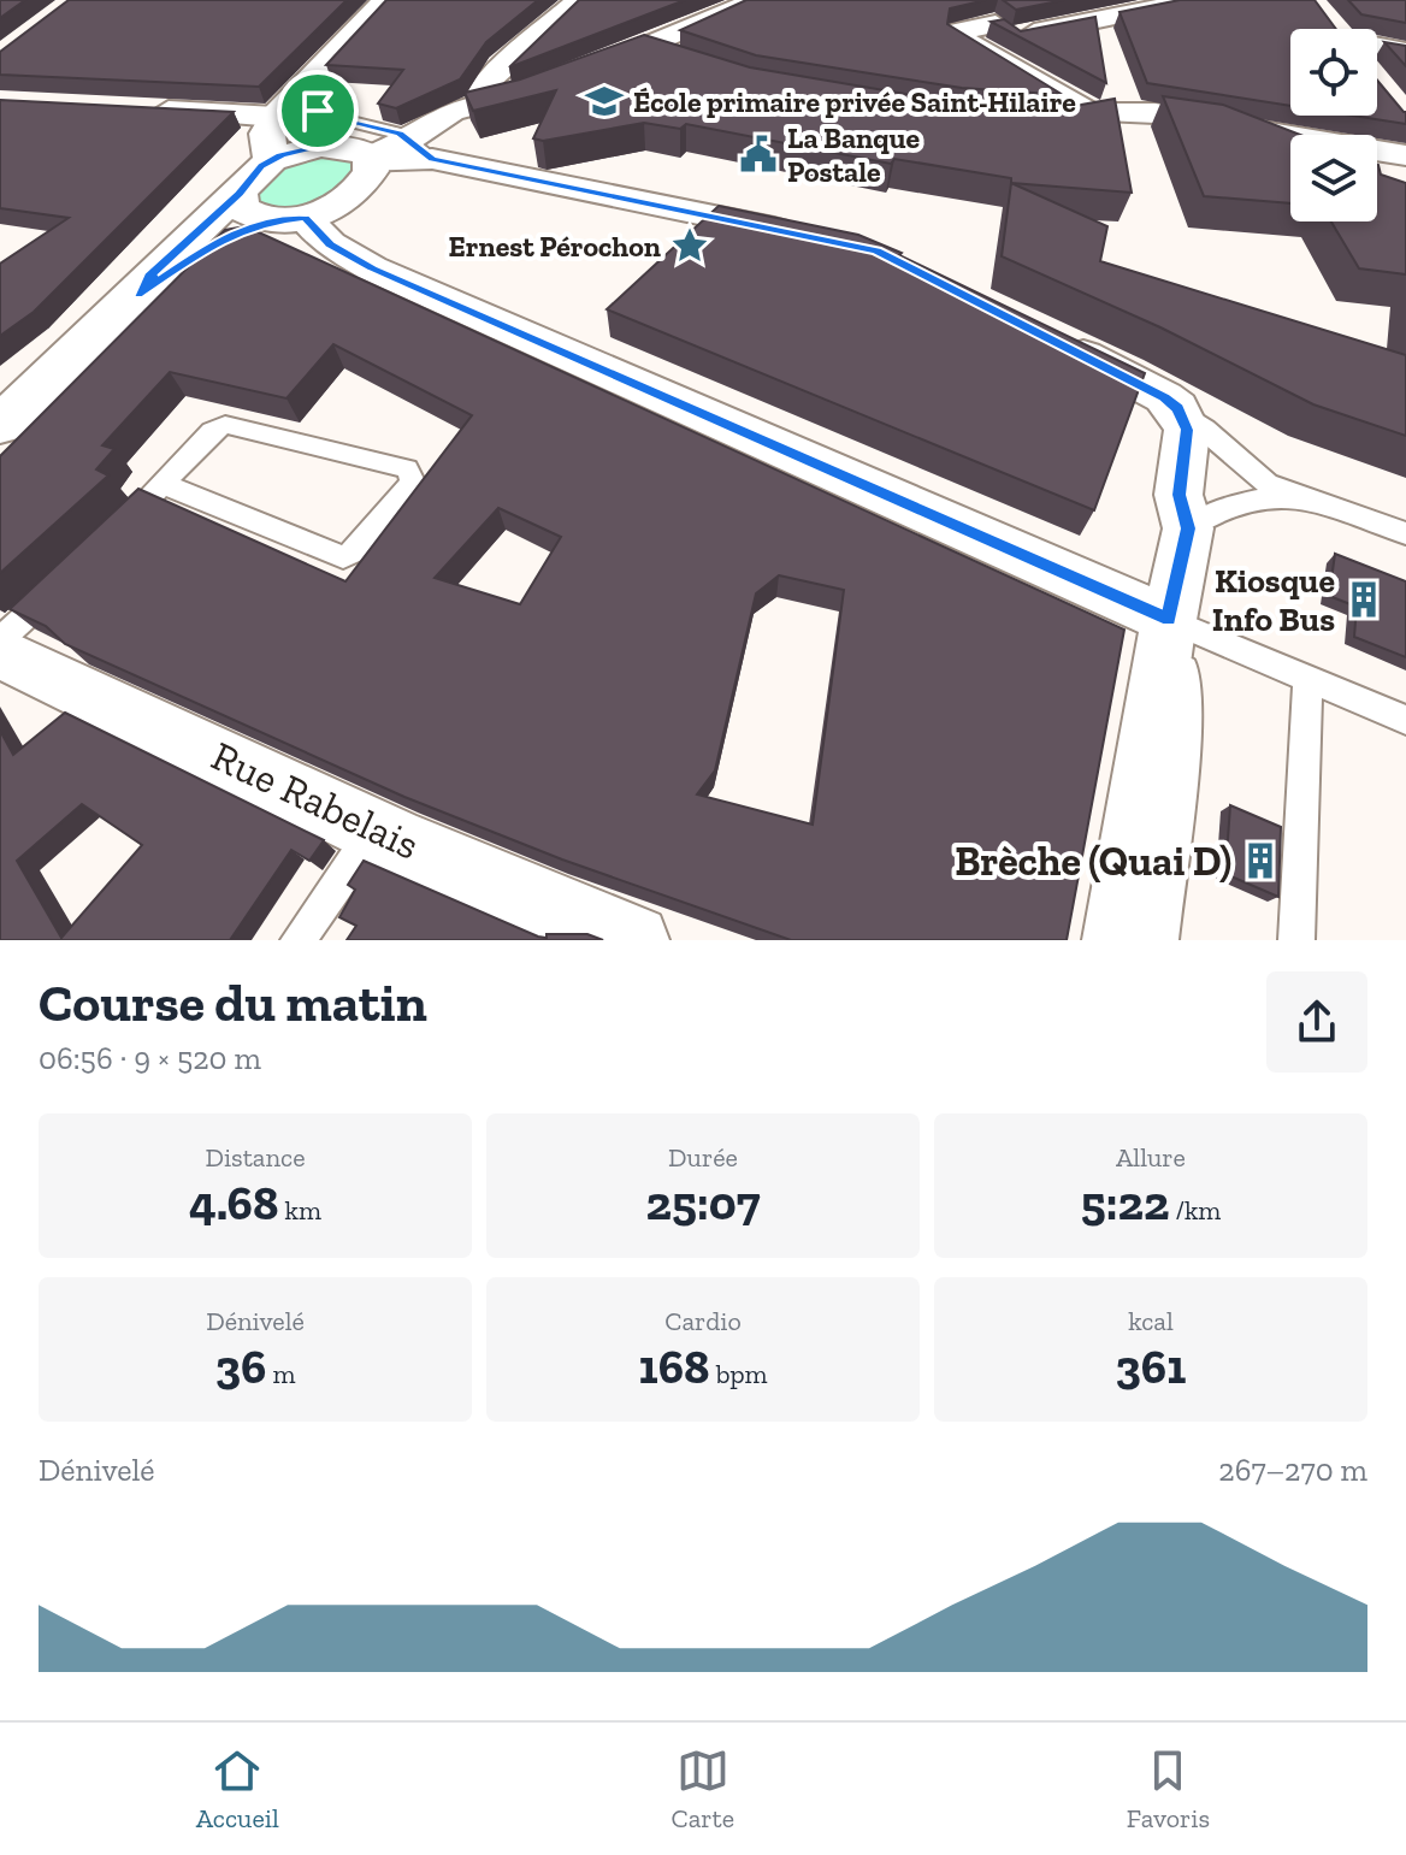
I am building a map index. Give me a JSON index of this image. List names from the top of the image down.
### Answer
{
  "streets": {
    "street": ["Rue Rabelais"]
  },
  "places": {
    "school or university": ["École primaire privée Saint-Hilaire"],
    "public building": ["La Banque Postale"],
    "place": ["Ernest Pérochon"],
    "building": ["Kiosque Info Bus", "Brèche (Quai D)"]
  },
  "page": {
    "heading": ["Course du matin", "06:56 · 9 × 520 m"],
    "stats": [
      ["Distance", "4.68 km"],
      ["Durée", "25:07"],
      ["Allure", "5:22 /km"],
      ["Dénivelé", "36 m"],
      ["Cardio", "168 bpm"],
      ["kcal", "361"]
    ],
    "chart": ["Dénivelé", "267–270 m"],
    "tabs": ["Accueil", "Carte", "Favoris"]
  }
}
